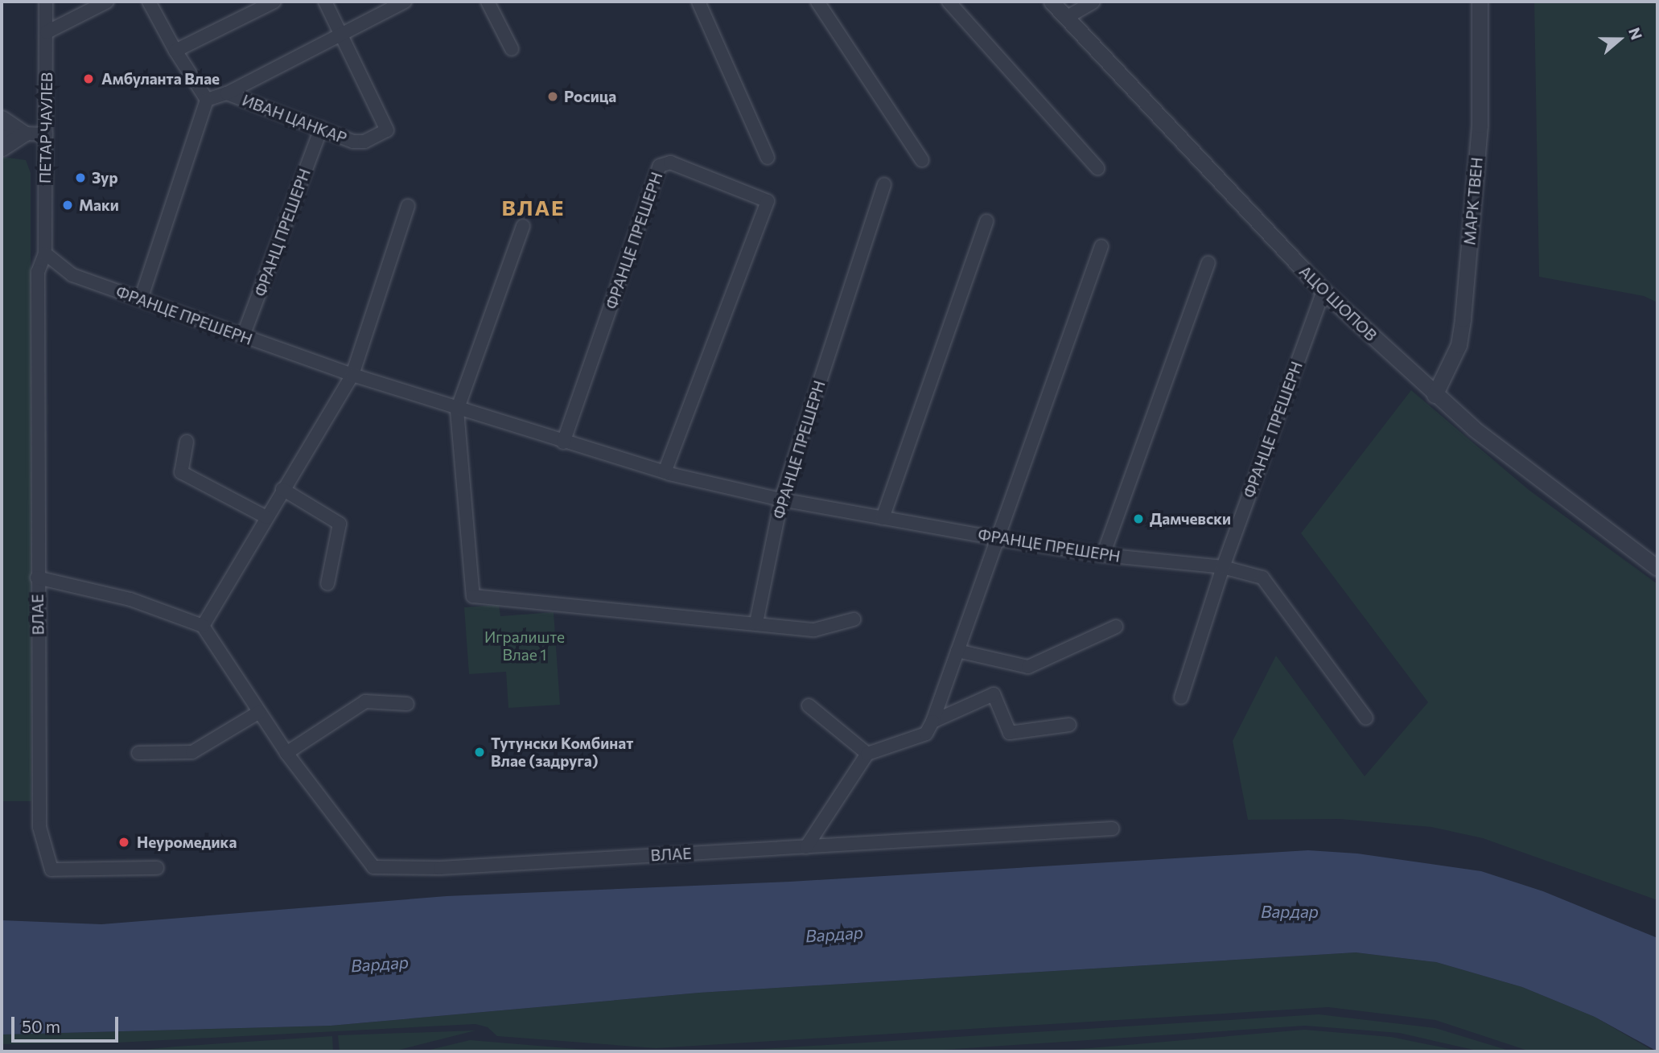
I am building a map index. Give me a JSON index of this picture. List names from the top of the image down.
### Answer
{
  "streets": {
    "street": [
      "ИВАН ЦАНКАР",
      "ПЕТАР ЧАУЛЕВ",
      "МАРК ТВЕН",
      "ФРАНЦ ПРЕШЕРН",
      "ФРАНЦE ПРЕШЕРН",
      "АЦО ШОПОВ",
      "ФРАНЦЕ ПРЕШЕРН",
      "ВЛАЕ"
    ]
  },
  "crossings": [
    ["ИВАН ЦАНКАР", "ФРАНЦ ПРЕШЕРН"],
    ["ПЕТАР ЧАУЛЕВ", "ФРАНЦE ПРЕШЕРН"],
    ["ПЕТАР ЧАУЛЕВ", "ВЛАЕ"],
    ["МАРК ТВЕН", "АЦО ШОПОВ"],
    ["ФРАНЦ ПРЕШЕРН", "ФРАНЦE ПРЕШЕРН"],
    ["ФРАНЦE ПРЕШЕРН", "ФРАНЦЕ ПРЕШЕРН"],
    ["ФРАНЦE ПРЕШЕРН", "ВЛАЕ"],
    ["АЦО ШОПОВ", "ФРАНЦЕ ПРЕШЕРН"]
  ],
  "districts": ["ВЛАЕ"],
  "water": ["Вардар"],
  "parks": ["Игралиште Влае 1"],
  "places": [
    "Амбуланта Влае",
    "Росица",
    "Зур",
    "Маки",
    "Дамчевски",
    "Тутунски Комбинат Влае (задруга)",
    "Неуромедика"
  ],
  "scale_bar": "50 m",
  "north": "right"
}
